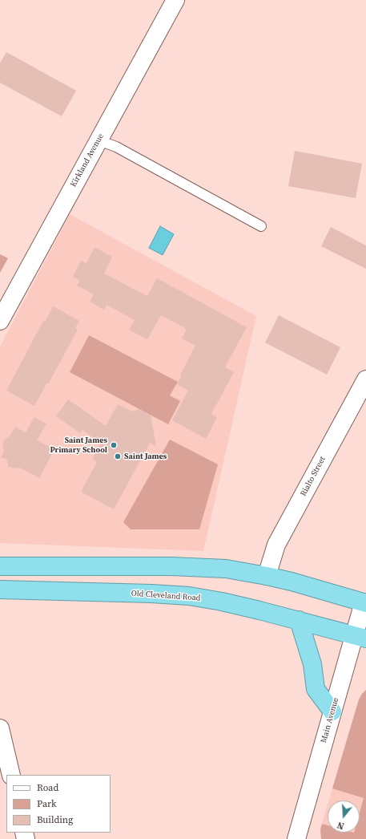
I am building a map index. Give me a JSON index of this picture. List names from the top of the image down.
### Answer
{
  "streets": {
    "highway": ["Old Cleveland Road"],
    "street": ["Kirkland Avenue", "Rialto Street", "Main Avenue"]
  },
  "crossings": [
    ["Old Cleveland Road", "Main Avenue"]
  ],
  "places": ["Saint James Primary School", "Saint James"],
  "legend": ["Road", "Park", "Building"],
  "north": "bottom"
}
